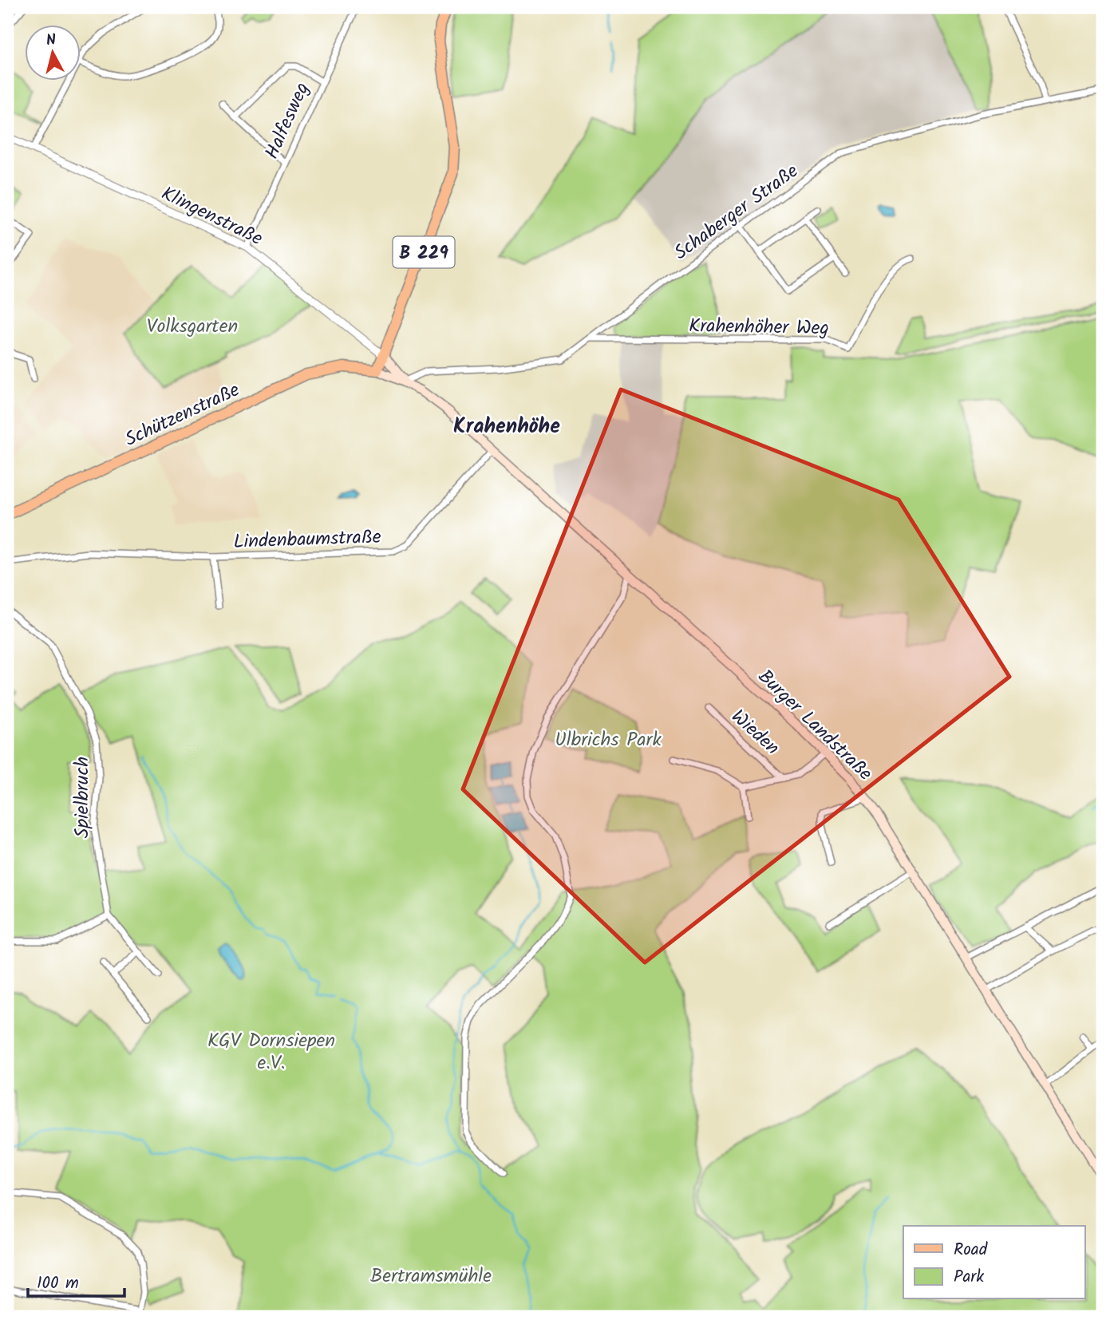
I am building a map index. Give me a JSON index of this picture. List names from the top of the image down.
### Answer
{
  "streets": {
    "main road": ["B 229", "Schützenstraße", "Burger Landstraße"],
    "street": [
      "Halfesweg",
      "Schaberger Straße",
      "Klingenstraße",
      "Krahenhöher Weg",
      "Lindenbaumstraße",
      "Wieden",
      "Spielbruch"
    ]
  },
  "crossings": [
    ["Halfesweg", "Klingenstraße"],
    ["Schaberger Straße", "Krahenhöher Weg"],
    ["Schaberger Straße", "Burger Landstraße"],
    ["Klingenstraße", "B 229"],
    ["Klingenstraße", "Burger Landstraße"],
    ["B 229", "Schützenstraße"],
    ["B 229", "Burger Landstraße"],
    ["Schützenstraße", "Burger Landstraße"],
    ["Lindenbaumstraße", "Burger Landstraße"],
    ["Burger Landstraße", "Wieden"]
  ],
  "districts": ["Krahenhöhe"],
  "parks": [
    "Volksgarten",
    "Ulbrichs Park",
    "KGV Dornsiepen e.V.",
    "Bertramsmühle"
  ],
  "legend": ["Road", "Park"],
  "scale_bar": "100 m",
  "north": "top"
}
